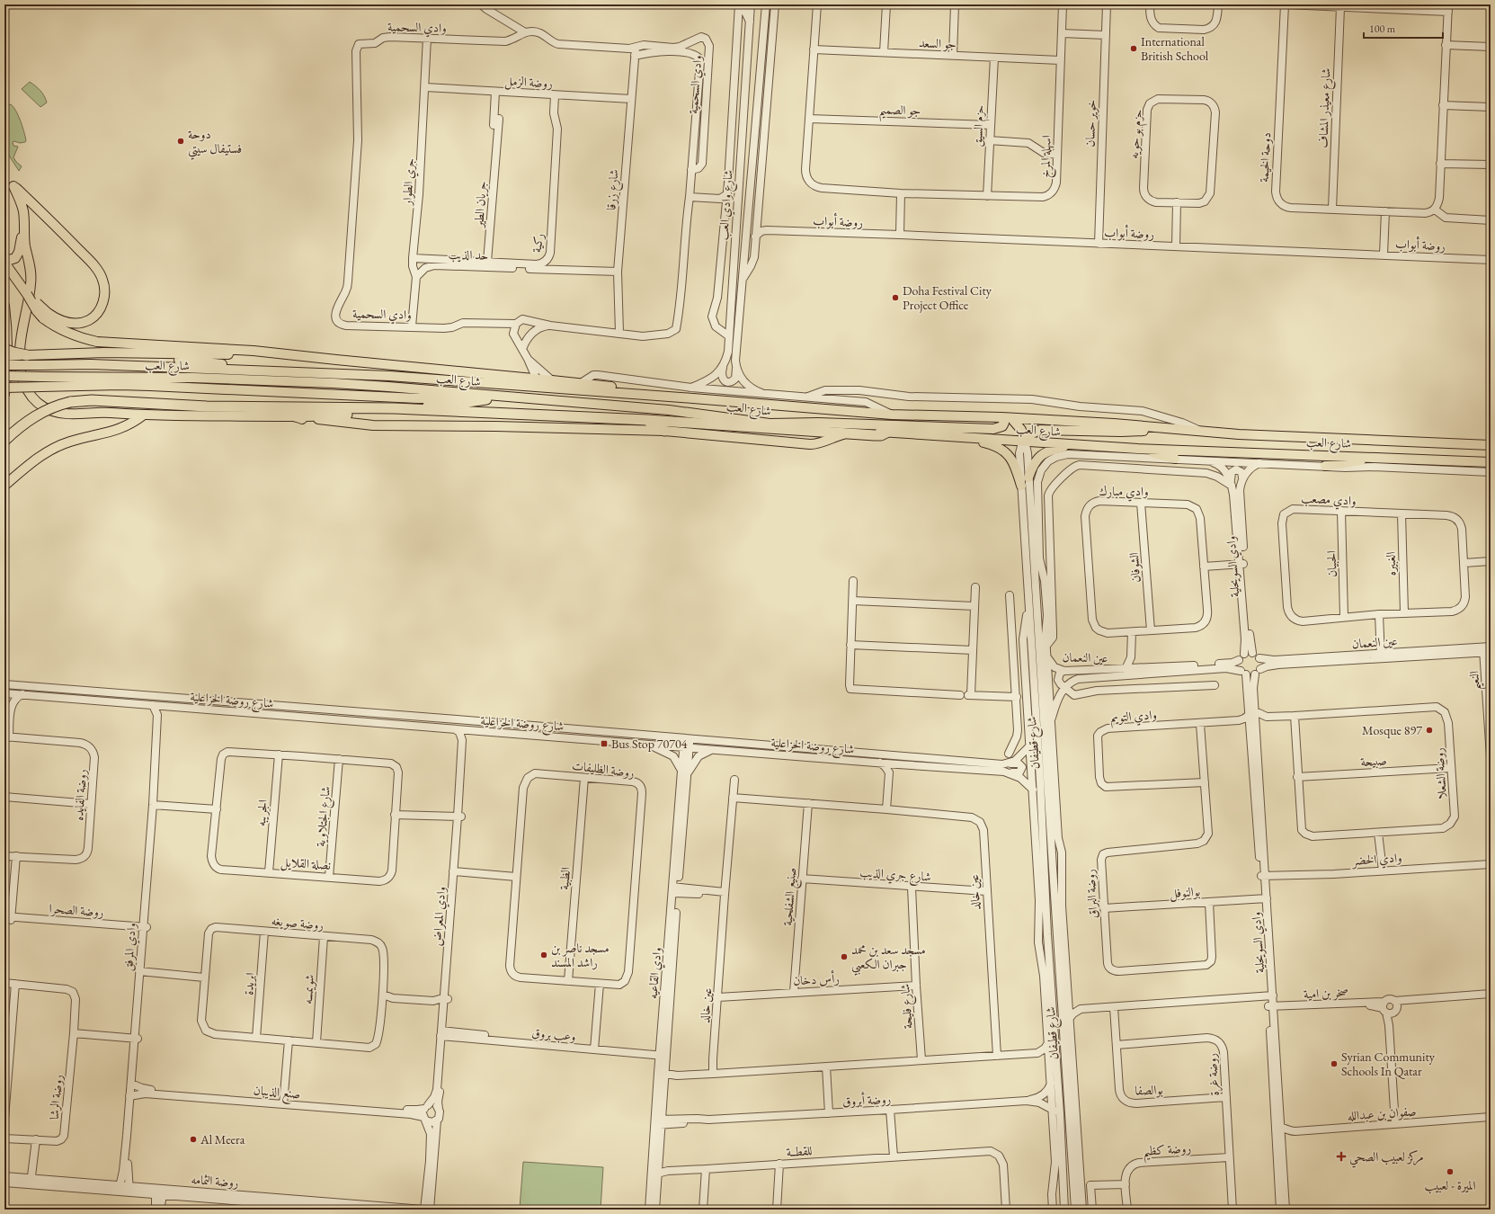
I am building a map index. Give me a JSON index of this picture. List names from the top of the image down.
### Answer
{
  "streets": {
    "main road": ["شارع العب"],
    "street": [
      "وادي السحمية",
      "جو السعد",
      "روضة الزمل",
      "شارع معيذر المشاف",
      "جو الصميم",
      "خوير حسان",
      "حزم السيق",
      "حزم بو حويه",
      "اسهلة المرخ",
      "دوحة الخيمة",
      "جري الطوار",
      "شارع زرقا",
      "جريان الطير",
      "شارع وادي العب",
      "روضة أبواب",
      "ركية",
      "حد الذيب",
      "وادي مبارك",
      "وادي مصعب",
      "الحبيان",
      "الغبيره",
      "وادي السويحلية",
      "الشوفان",
      "عين النعمان",
      "النعيم",
      "شارع روضة الخزاعلية",
      "وادي التويم",
      "شارع قطيفان",
      "صبيحة",
      "روضة الظليفات",
      "روضة الشعلا",
      "روضة الفايده",
      "الجريبه",
      "شارع الجتلاوية",
      "وادي الخضر",
      "نصلة القلايل",
      "شارع جري الذيب",
      "الظبية",
      "عين خالد",
      "بوالنوفل",
      "روضة البراق",
      "صنيع الشفلحية",
      "روضة الصحرا",
      "وادي المعراض",
      "روضة صويغه",
      "وادي المرفق",
      "وادي القاعيه",
      "رأس دخان",
      "ابريدة",
      "شويمسه",
      "صخر بن امية",
      "شارع فليحة",
      "وعب بروق",
      "روضة غرة",
      "بوالصفا",
      "صنع الذيبان",
      "روضة الرشا",
      "روضة أبروق",
      "صفوان بن عبدالله",
      "روضة كظيم",
      "للقطــة",
      "روضة الثمامه"
    ]
  },
  "crossings": [
    ["وادي السحمية", "جري الطوار"],
    ["وادي السحمية", "شارع زرقا"],
    ["جو السعد", "حزم السيق"],
    ["جو السعد", "اسهلة المرخ"],
    ["روضة الزمل", "جري الطوار"],
    ["روضة الزمل", "شارع زرقا"],
    ["روضة الزمل", "جريان الطير"],
    ["روضة الزمل", "ركية"],
    ["شارع معيذر المشاف", "دوحة الخيمة"],
    ["جو الصميم", "حزم السيق"],
    ["جو الصميم", "اسهلة المرخ"],
    ["خوير حسان", "روضة أبواب"],
    ["حزم السيق", "اسهلة المرخ"],
    ["جري الطوار", "ركية"],
    ["جري الطوار", "حد الذيب"],
    ["شارع زرقا", "حد الذيب"],
    ["جريان الطير", "ركية"],
    ["شارع وادي العب", "شارع العب"],
    ["ركية", "حد الذيب"],
    ["شارع العب", "شارع قطيفان"],
    ["وادي مبارك", "الشوفان"],
    ["وادي مصعب", "الحبيان"],
    ["وادي مصعب", "الغبيره"],
    ["وادي السويحلية", "عين النعمان"],
    ["وادي السويحلية", "وادي التويم"],
    ["وادي السويحلية", "روضة الشعلا"],
    ["وادي السويحلية", "وادي الخضر"],
    ["وادي السويحلية", "بوالنوفل"],
    ["وادي السويحلية", "صخر بن امية"],
    ["وادي السويحلية", "صفوان بن عبدالله"],
    ["عين النعمان", "النعيم"],
    ["عين النعمان", "شارع قطيفان"],
    ["شارع روضة الخزاعلية", "شارع قطيفان"],
    ["شارع روضة الخزاعلية", "روضة الفايده"],
    ["شارع روضة الخزاعلية", "وادي المعراض"],
    ["شارع روضة الخزاعلية", "وادي المرفق"],
    ["شارع روضة الخزاعلية", "وادي القاعيه"],
    ["وادي التويم", "روضة الشعلا"],
    ["وادي التويم", "روضة البراق"],
    ["شارع قطيفان", "روضة أبروق"],
    ["صبيحة", "روضة الشعلا"],
    ["روضة الظليفات", "الظبية"],
    ["الجريبه", "نصلة القلايل"],
    ["شارع الجتلاوية", "نصلة القلايل"],
    ["شارع جري الذيب", "عين خالد"],
    ["شارع جري الذيب", "صنيع الشفلحية"],
    ["شارع جري الذيب", "شارع فليحة"],
    ["عين خالد", "صنيع الشفلحية"],
    ["عين خالد", "رأس دخان"],
    ["بوالنوفل", "روضة البراق"],
    ["صنيع الشفلحية", "رأس دخان"],
    ["روضة الصحرا", "وادي المرفق"],
    ["وادي المعراض", "وعب بروق"],
    ["وادي المعراض", "صنع الذيبان"],
    ["وادي المعراض", "روضة الثمامه"],
    ["روضة صويغه", "ابريدة"],
    ["روضة صويغه", "شويمسه"],
    ["وادي المرفق", "صنع الذيبان"],
    ["وادي المرفق", "روضة الثمامه"],
    ["وادي القاعيه", "وعب بروق"],
    ["وادي القاعيه", "روضة أبروق"],
    ["وادي القاعيه", "للقطــة"],
    ["رأس دخان", "شارع فليحة"],
    ["روضة غرة", "بوالصفا"],
    ["روضة غرة", "روضة كظيم"]
  ],
  "places": {
    "other": [
      "International British School",
      "دوحة فستيفال سيتي",
      "Doha Festival City Project Office",
      "Mosque 897",
      "مسجد ناصر بن راشد المسند",
      "مسجد سعد بن محمد جبران الكعبي",
      "Syrian Community Schools In Qatar",
      "Al Meera",
      "الميرة - لعبيب"
    ],
    "transit": ["Bus Stop 70704"],
    "health": ["مركز لعبيب الصحي"]
  },
  "scale_bar": "100 m"
}
